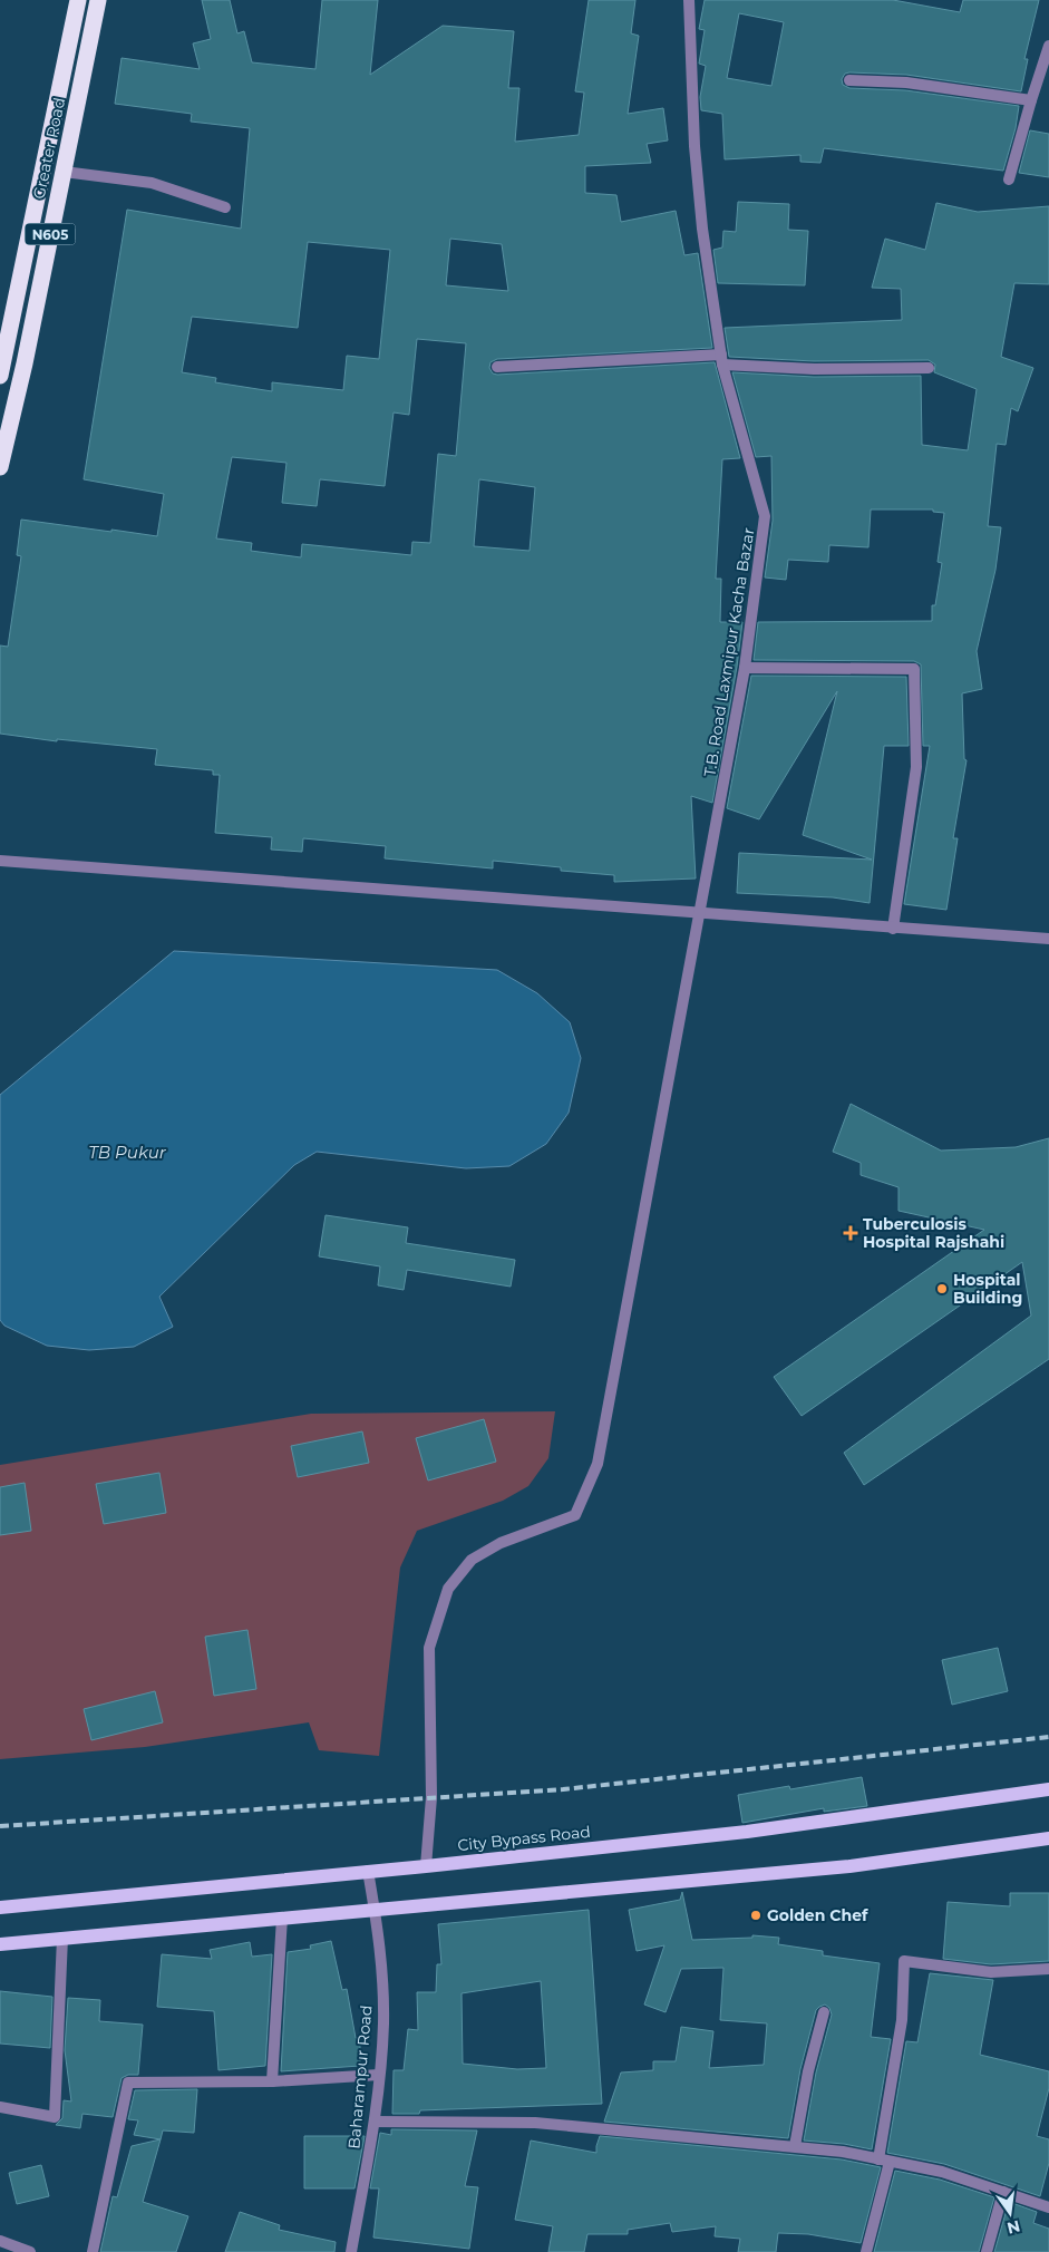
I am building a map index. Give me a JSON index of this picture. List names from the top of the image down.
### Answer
{
  "streets": {
    "highway": ["Greater Road", "N605"],
    "main road": ["City Bypass Road"],
    "street": ["T.B. Road Laxmipur Kacha Bazar", "Baharampur Road"]
  },
  "crossings": [
    ["T.B. Road Laxmipur Kacha Bazar", "City Bypass Road"],
    ["City Bypass Road", "Baharampur Road"]
  ],
  "water": ["TB Pukur"],
  "places": {
    "health": ["Tuberculosis Hospital Rajshahi"],
    "other": ["Hospital Building", "Golden Chef"]
  },
  "north": "bottom"
}
